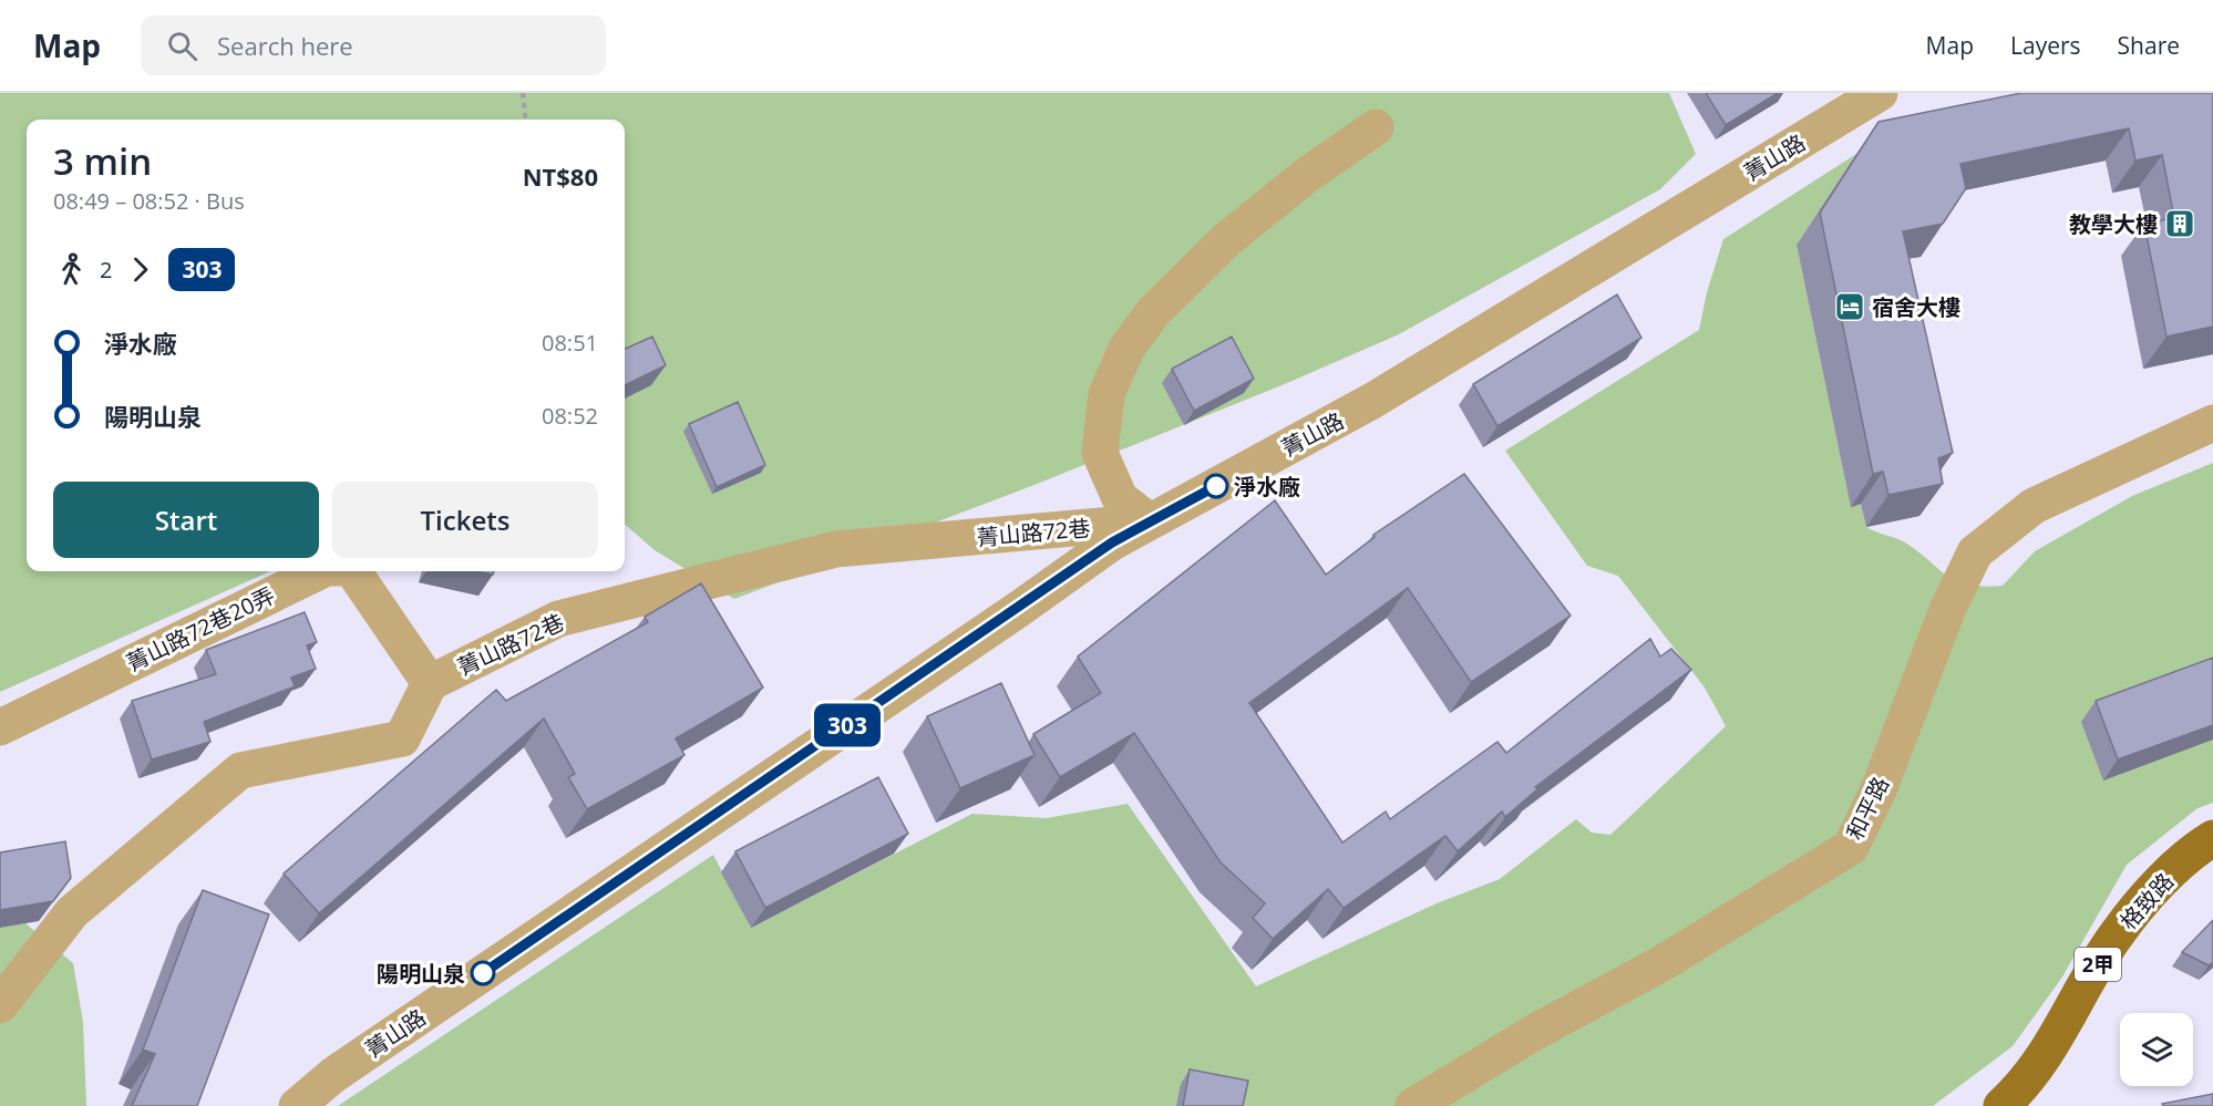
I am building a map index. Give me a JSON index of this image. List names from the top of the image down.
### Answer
{
  "streets": {
    "main road": ["格致路", "2甲"],
    "street": [
      "菁山路",
      "菁山路72巷",
      "菁山路72巷20弄",
      "和平路"
    ]
  },
  "crossings": [
    ["菁山路", "菁山路72巷"],
    ["菁山路72巷", "菁山路72巷20弄"]
  ],
  "places": {
    "building": ["教學大樓"],
    "hotel": ["宿舍大樓"],
    "other": ["淨水廠", "陽明山泉"]
  },
  "lines": ["bus line 303"],
  "page": {
    "header": "Map",
    "search": "Search here",
    "nav": ["Map", "Layers", "Share"],
    "on_map": "303",
    "heading": ["3 min", "08:49 – 08:52 · Bus", "NT$80"],
    "legs": ["2", "303"],
    "list": [
      {
        "name": "淨水廠",
        "value": "08:51"
      },
      {
        "name": "陽明山泉",
        "value": "08:52"
      }
    ],
    "buttons": ["Start", "Tickets"]
  }
}
